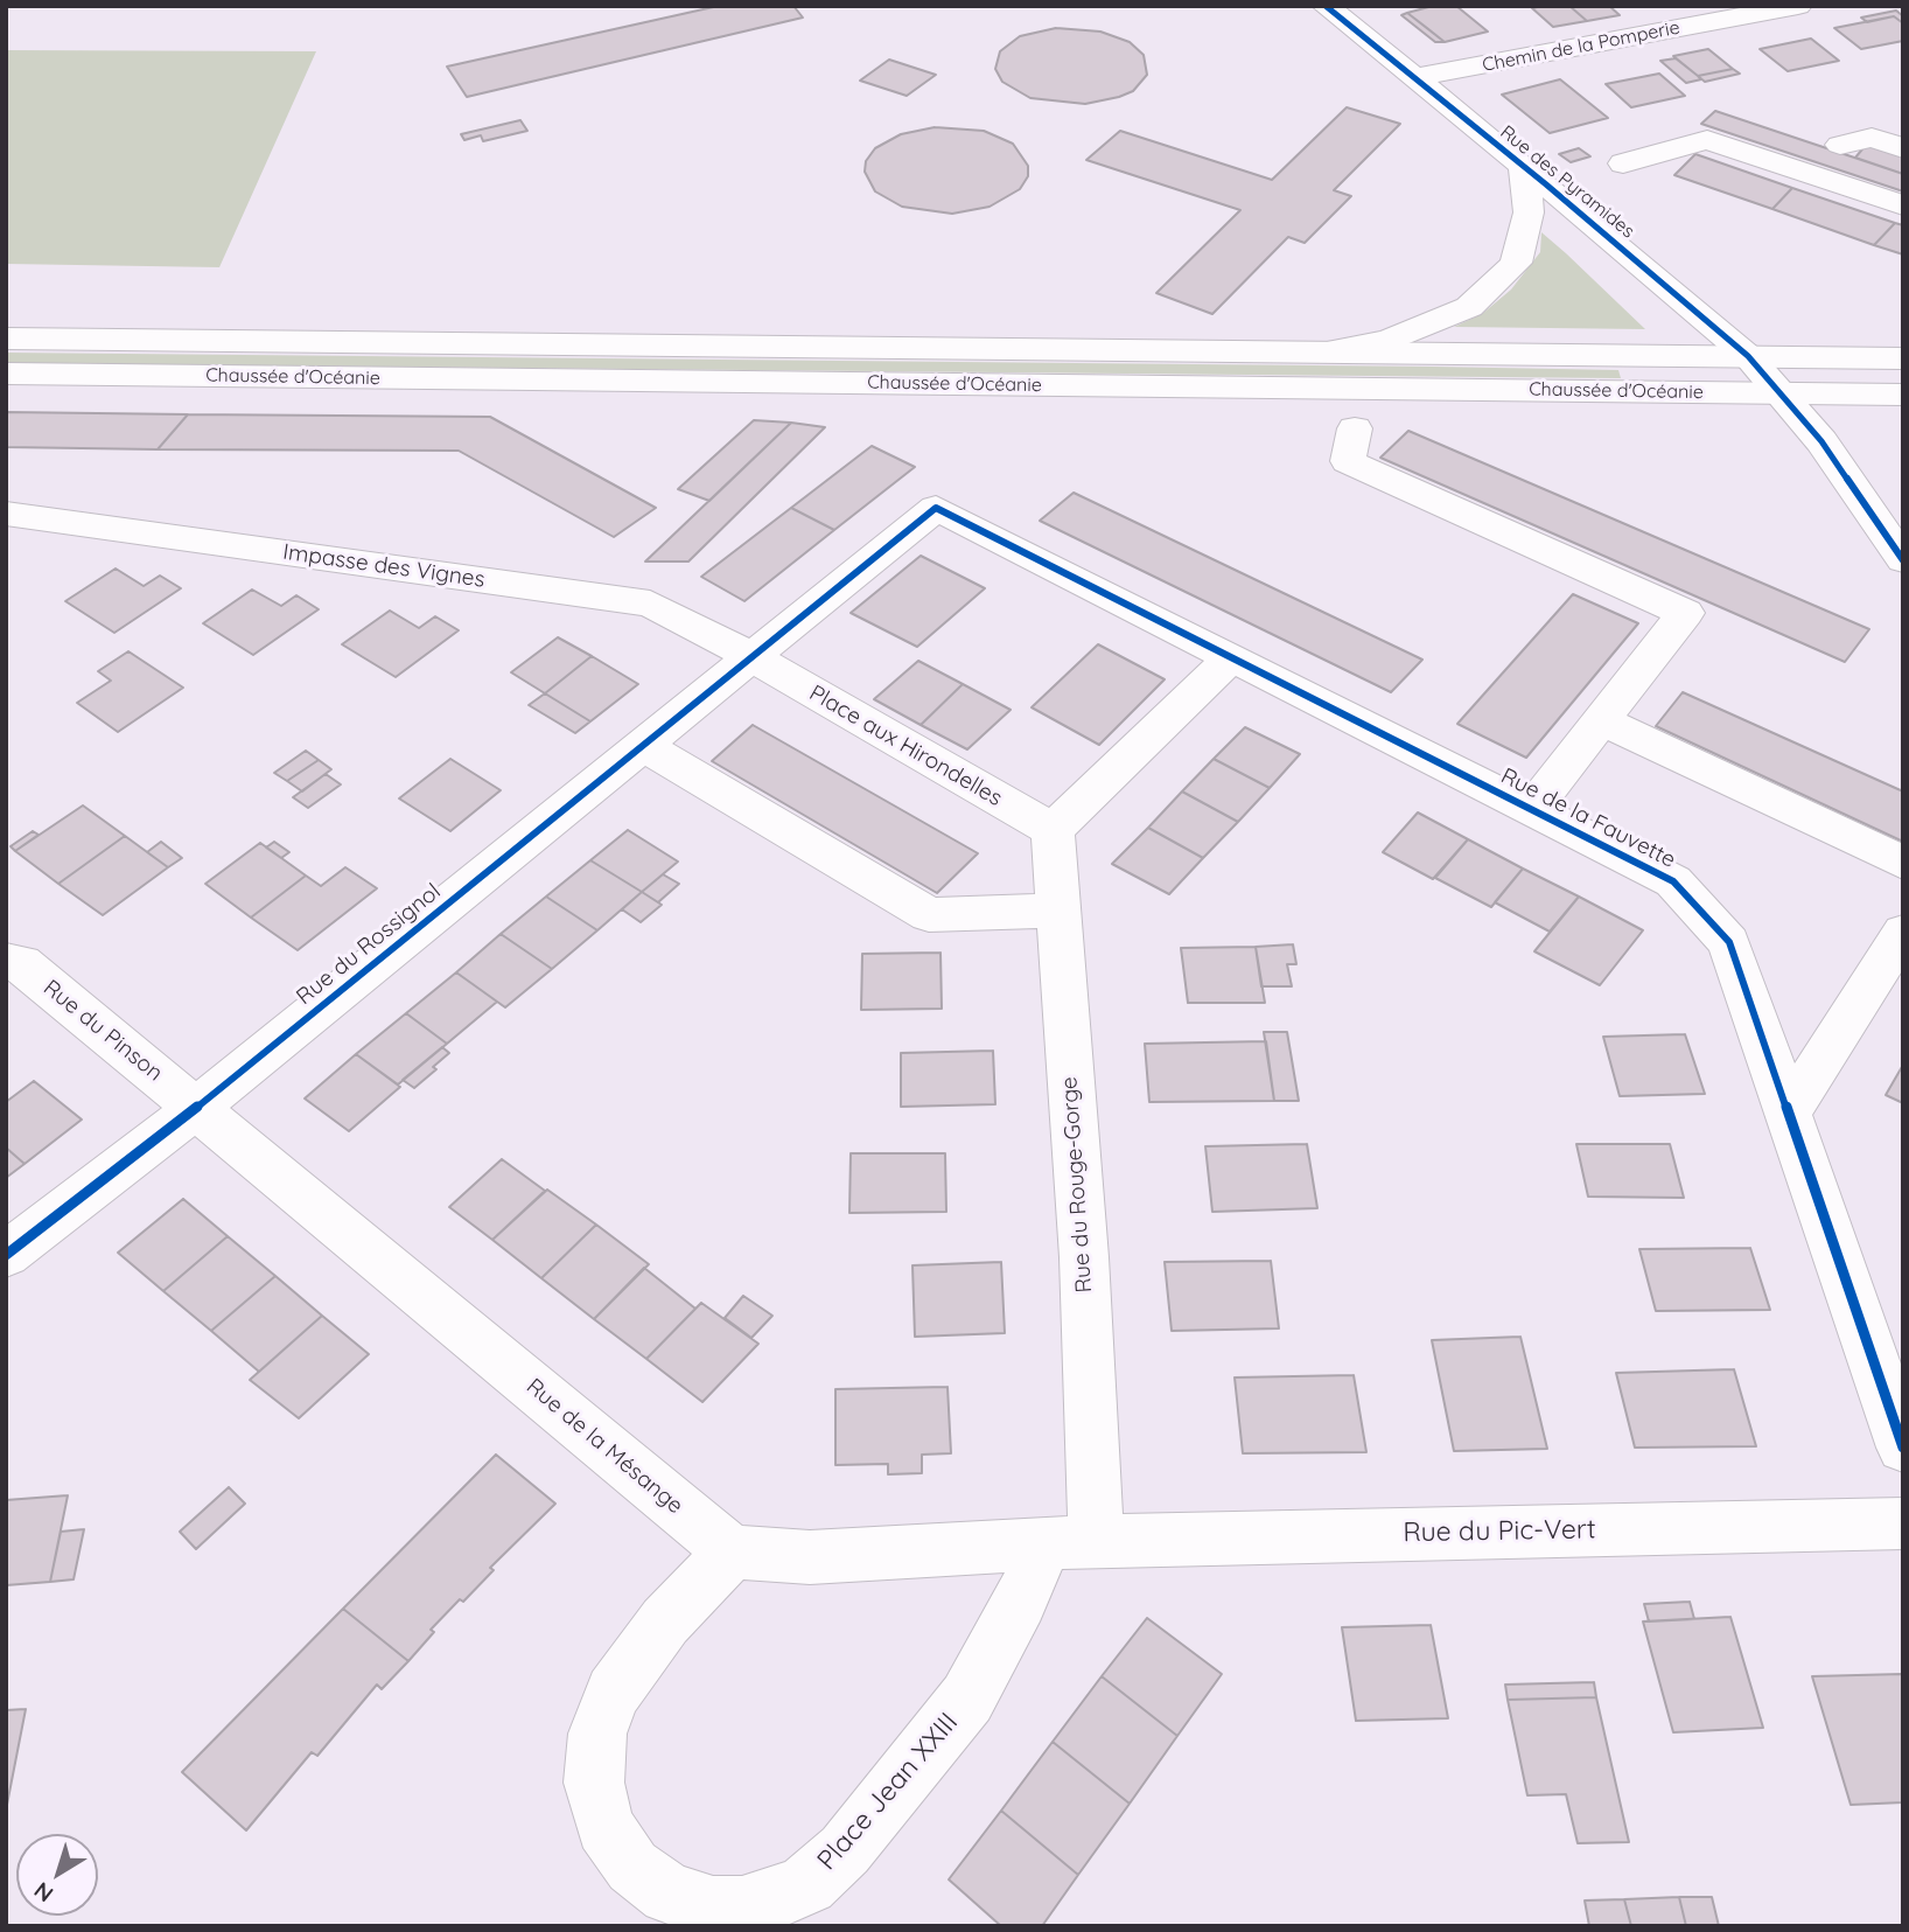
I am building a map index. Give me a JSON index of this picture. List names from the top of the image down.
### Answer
{
  "streets": {
    "street": [
      "Chemin de la Pomperie",
      "Rue des Pyramides",
      "Chaussée d'Océanie",
      "Impasse des Vignes",
      "Place aux Hirondelles",
      "Rue de la Fauvette",
      "Rue du Rossignol",
      "Rue du Pinson",
      "Rue du Rouge-Gorge",
      "Rue de la Mésange",
      "Rue du Pic-Vert",
      "Place Jean XXIII"
    ]
  },
  "crossings": [
    ["Chemin de la Pomperie", "Rue des Pyramides"],
    ["Rue des Pyramides", "Chaussée d'Océanie"],
    ["Impasse des Vignes", "Place aux Hirondelles"],
    ["Impasse des Vignes", "Rue de la Fauvette"],
    ["Impasse des Vignes", "Rue du Rossignol"],
    ["Place aux Hirondelles", "Rue de la Fauvette"],
    ["Place aux Hirondelles", "Rue du Rossignol"],
    ["Place aux Hirondelles", "Rue du Rouge-Gorge"],
    ["Rue de la Fauvette", "Rue du Rossignol"],
    ["Rue du Rossignol", "Rue du Pinson"],
    ["Rue du Rossignol", "Rue de la Mésange"],
    ["Rue du Pinson", "Rue de la Mésange"],
    ["Rue du Rouge-Gorge", "Rue du Pic-Vert"],
    ["Rue du Rouge-Gorge", "Place Jean XXIII"],
    ["Rue de la Mésange", "Place Jean XXIII"],
    ["Rue du Pic-Vert", "Place Jean XXIII"]
  ],
  "north": "bottom left"
}
